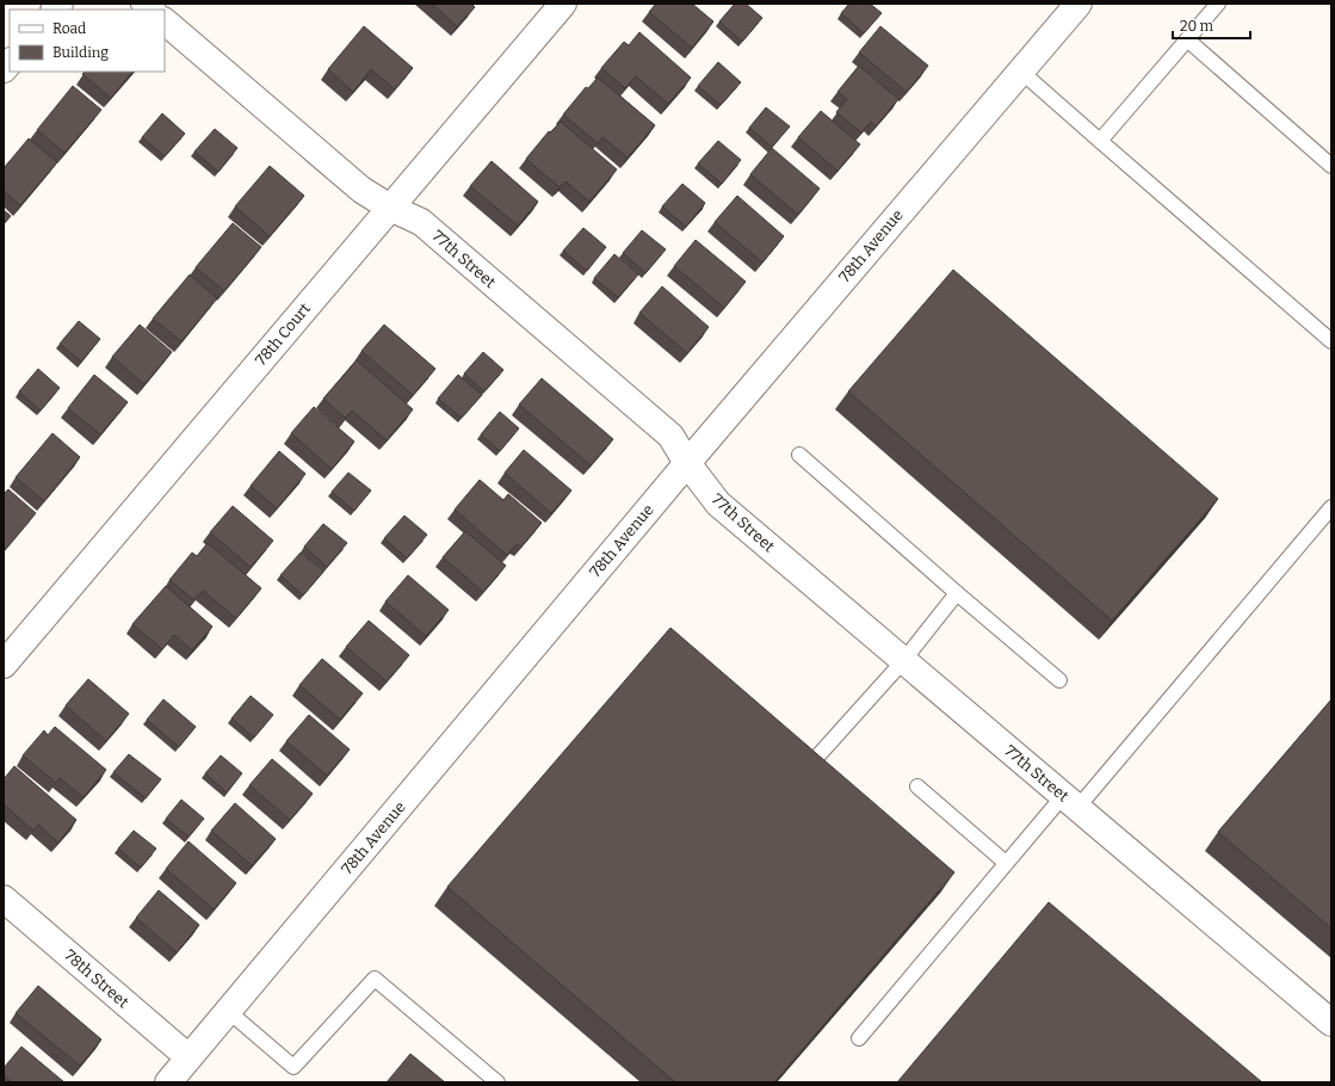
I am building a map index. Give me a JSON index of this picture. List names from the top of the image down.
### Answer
{
  "streets": {
    "street": [
      "78th Avenue",
      "77th Street",
      "78th Court",
      "78th Street"
    ]
  },
  "crossings": [
    ["78th Avenue", "77th Street"],
    ["78th Avenue", "78th Street"],
    ["77th Street", "78th Court"]
  ],
  "legend": ["Road", "Building"],
  "scale_bar": "20 m"
}
